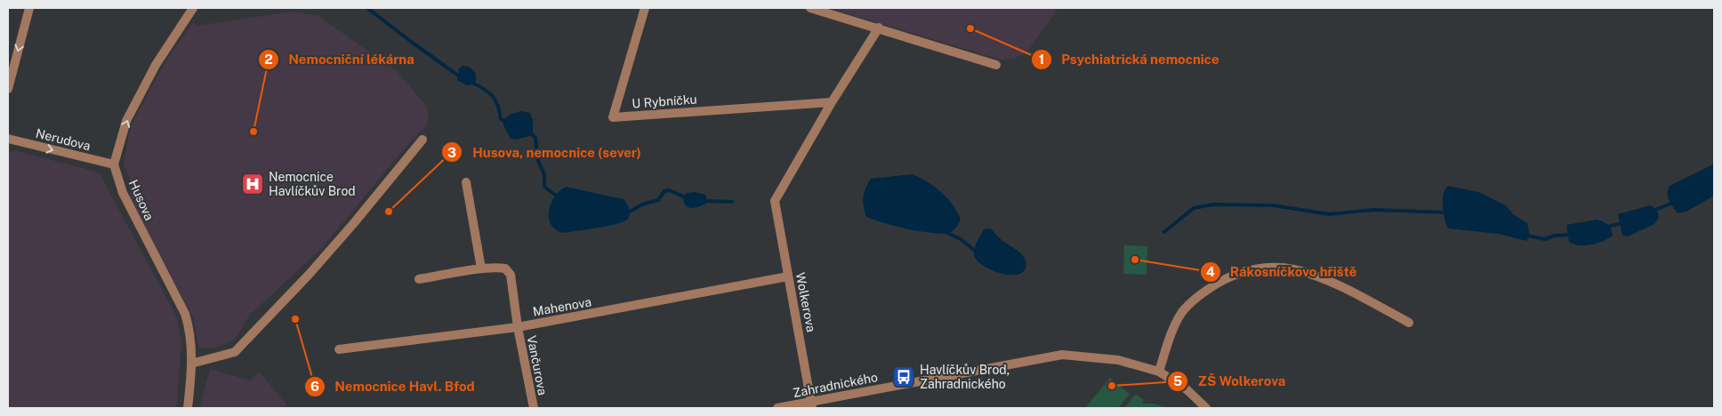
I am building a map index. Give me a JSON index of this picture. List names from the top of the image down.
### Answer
{
  "streets": {
    "street": [
      "U Rybníčku",
      "Nerudova",
      "Husova",
      "Wolkerova",
      "Mahenova",
      "Vančurova",
      "Zahradnického"
    ]
  },
  "crossings": [
    ["U Rybníčku", "Wolkerova"],
    ["Nerudova", "Husova"],
    ["Wolkerova", "Mahenova"],
    ["Wolkerova", "Zahradnického"],
    ["Mahenova", "Vančurova"]
  ],
  "one_way": ["Nerudova"],
  "places": {
    "other": [
      "Psychiatrická nemocnice",
      "Nemocniční lékárna",
      "Husova, nemocnice (sever)",
      "Rákosníčkovo hřiště",
      "Nemocnice Havl. Bfod",
      "ZŠ Wolkerova"
    ],
    "hospital": ["Nemocnice Havlíčkův Brod"],
    "bus stop": ["Havlíčkův Brod, Zahradnického"]
  }
}
